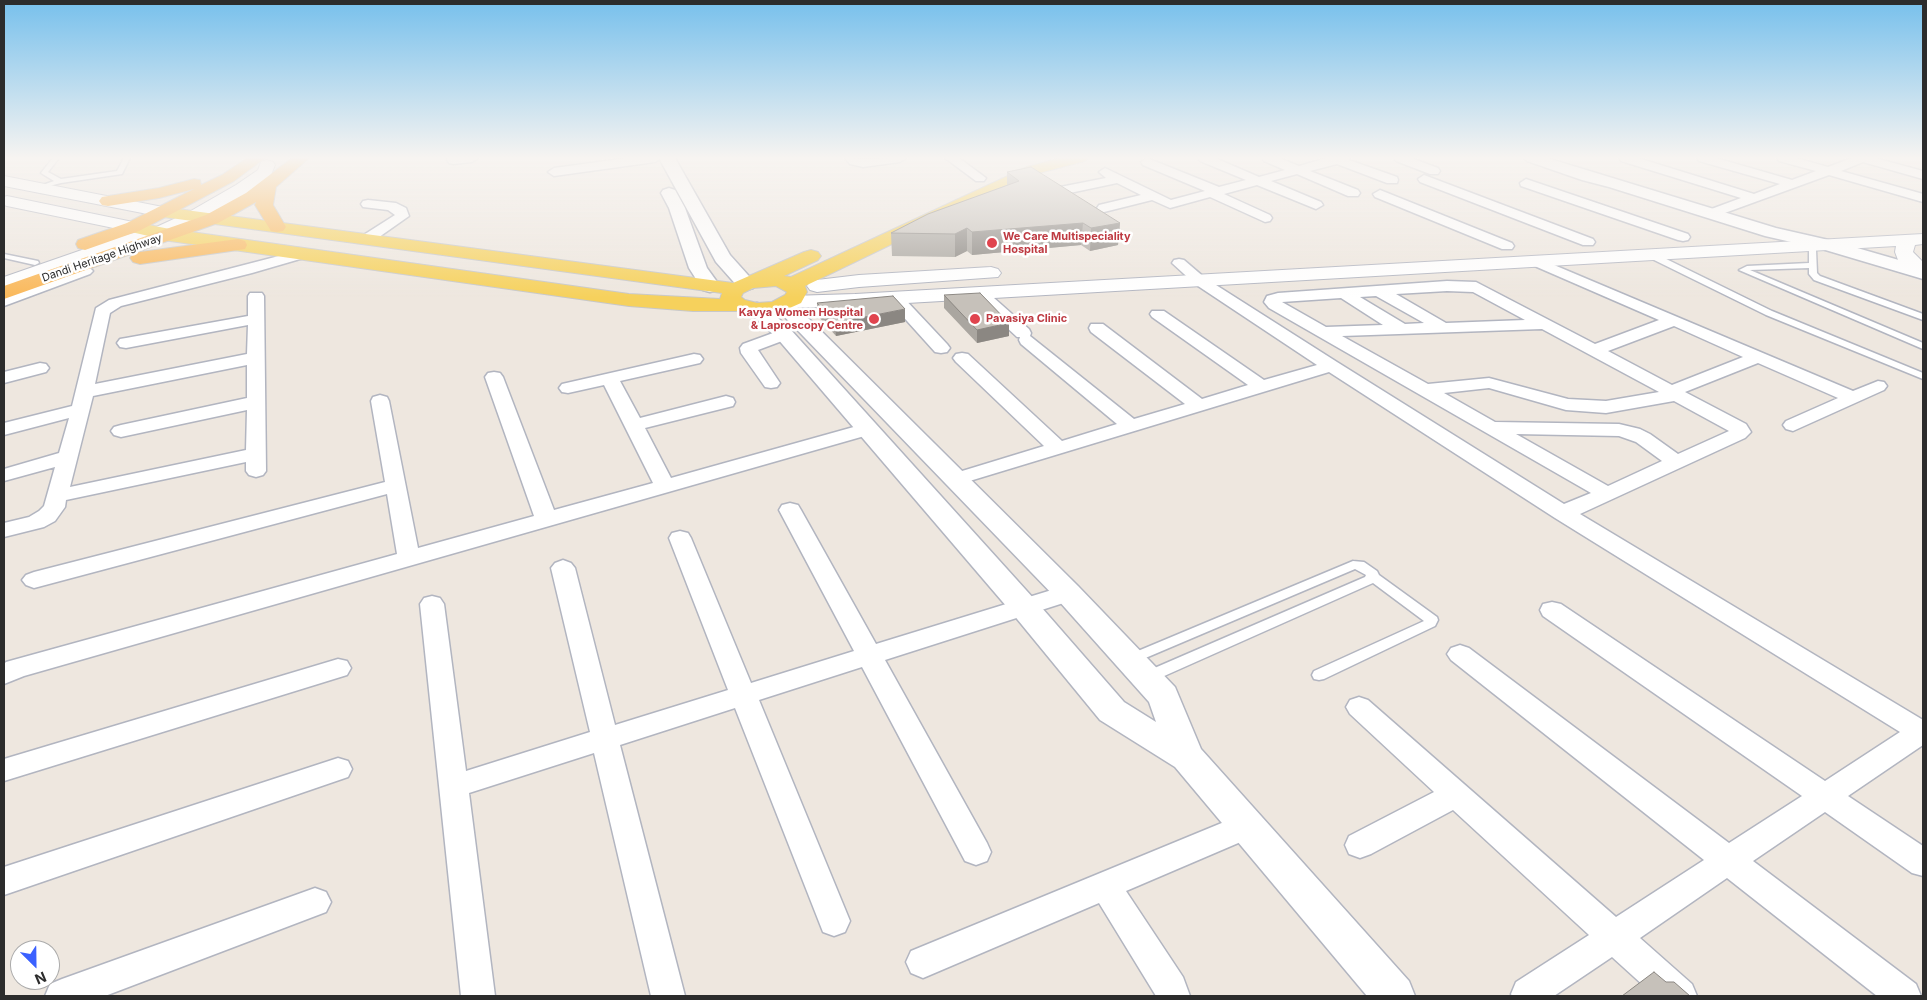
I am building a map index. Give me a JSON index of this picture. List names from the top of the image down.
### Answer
{
  "streets": {
    "highway": ["Dandi Heritage Highway"]
  },
  "places": ["We Care Multispeciality Hospital", "Kavya Women Hospital & Laproscopy Centre", "Pavasiya Clinic"],
  "north": "bottom right"
}
